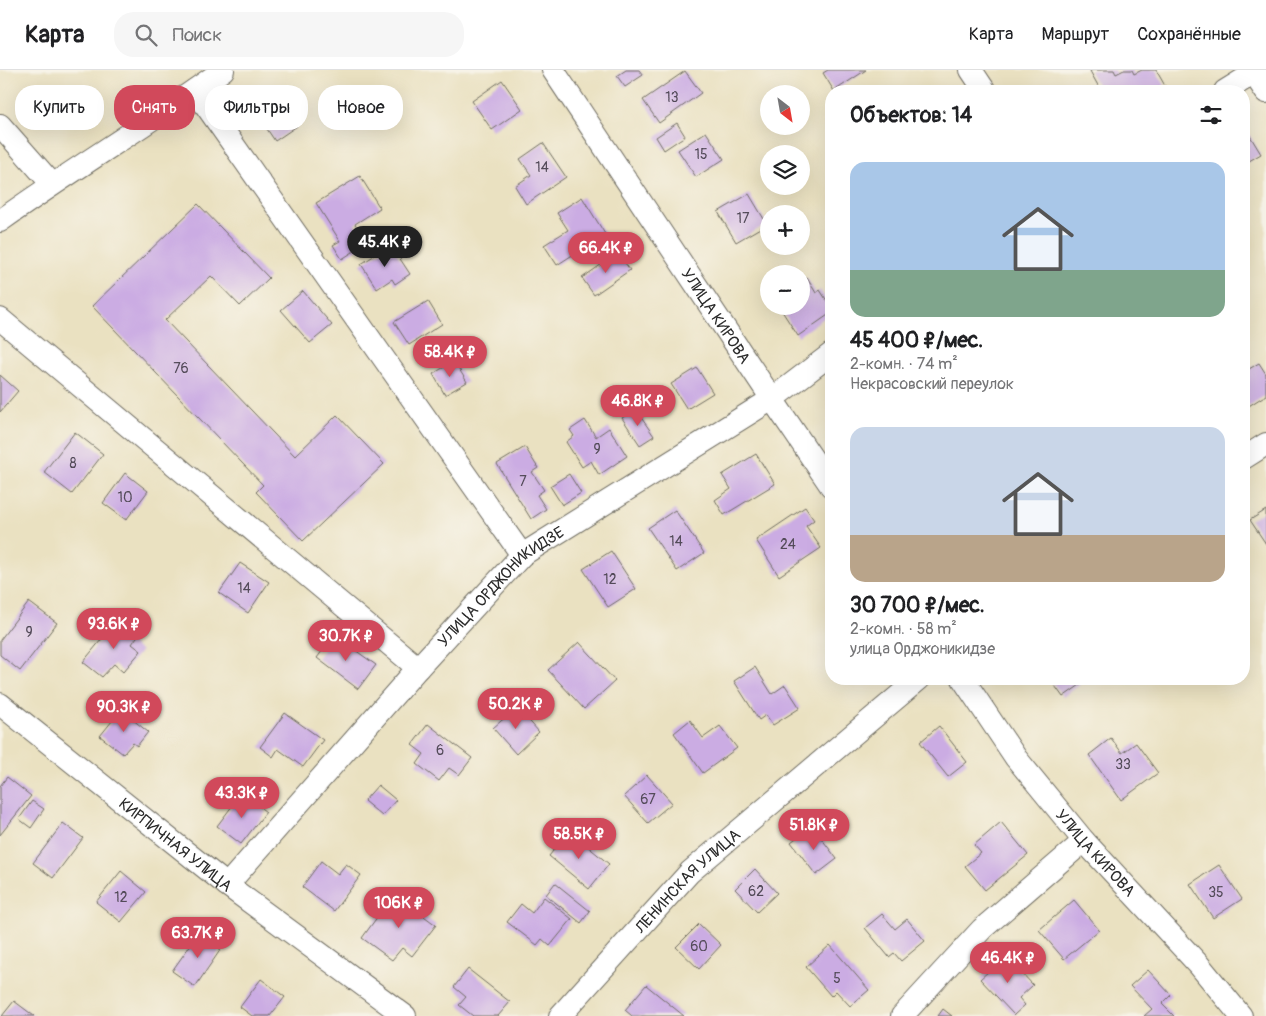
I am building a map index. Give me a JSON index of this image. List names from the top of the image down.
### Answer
{
  "streets": {
    "street": [
      "УЛИЦА КИРОВА",
      "УЛИЦА ОРДЖОНИКИДЗЕ",
      "КИРПИЧНАЯ УЛИЦА",
      "ЛЕНИНСКАЯ УЛИЦА"
    ]
  },
  "crossings": [
    ["УЛИЦА КИРОВА", "УЛИЦА ОРДЖОНИКИДЗЕ"],
    ["УЛИЦА ОРДЖОНИКИДЗЕ", "КИРПИЧНАЯ УЛИЦА"]
  ],
  "house_numbers": [
    "13",
    "15",
    "14",
    "17",
    "76",
    "9",
    "8",
    "7",
    "10",
    "14",
    "24",
    "12",
    "14",
    "9",
    "6",
    "33",
    "67",
    "62",
    "35",
    "12",
    "60",
    "5"
  ],
  "north": "bottom right",
  "page": {
    "header": "Карта",
    "search": "Поиск",
    "nav": ["Карта", "Маршрут", "Сохранённые"],
    "map_buttons": ["+", "−"],
    "chip": [
      "Купить",
      "Снять",
      "Фильтры",
      "Новое"
    ],
    "heading": "Объектов: 14",
    "list": [
      {
        "name": "45 400 ₽/мес.",
        "note": "2-комн. · 74 m² · Некрасовский переулок"
      },
      {
        "name": "30 700 ₽/мес.",
        "note": "2-комн. · 58 m² · улица Орджоникидзе"
      }
    ],
    "price": [
      "45.4K ₽",
      "66.4K ₽",
      "58.4K ₽",
      "46.8K ₽",
      "93.6K ₽",
      "30.7K ₽",
      "50.2K ₽",
      "90.3K ₽",
      "43.3K ₽",
      "51.8K ₽",
      "58.5K ₽",
      "106K ₽",
      "63.7K ₽",
      "46.4K ₽"
    ]
  }
}
